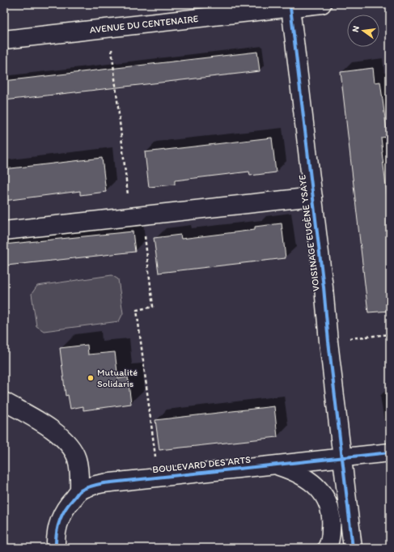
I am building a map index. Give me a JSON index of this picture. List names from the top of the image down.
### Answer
{
  "streets": {
    "street": ["AVENUE DU CENTENAIRE", "VOISINAGE EUGÈNE YSAYE", "BOULEVARD DES ARTS"]
  },
  "crossings": [
    ["AVENUE DU CENTENAIRE", "VOISINAGE EUGÈNE YSAYE"],
    ["VOISINAGE EUGÈNE YSAYE", "BOULEVARD DES ARTS"]
  ],
  "places": ["Mutualité Solidaris"],
  "north": "left"
}
